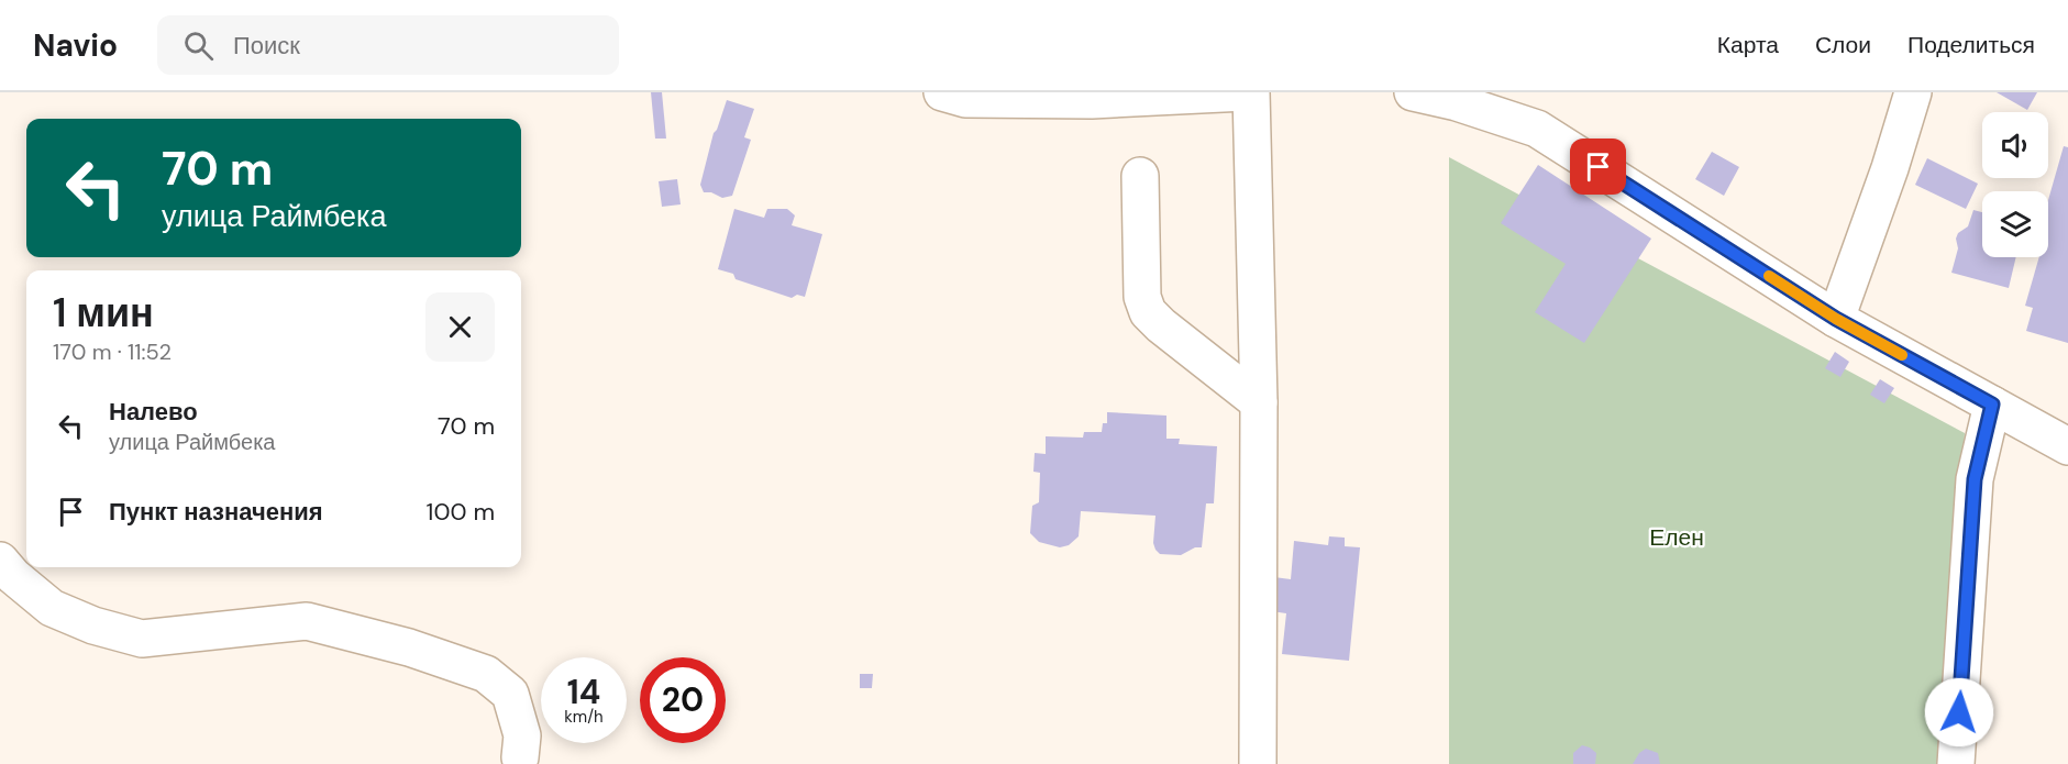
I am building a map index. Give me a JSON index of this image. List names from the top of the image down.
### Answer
{
  "parks": ["Елен"],
  "page": {
    "header": "Navio",
    "search": "Поиск",
    "nav": ["Карта", "Слои", "Поделиться"],
    "turn": ["70 m", "улица Раймбека"],
    "heading": ["1 мин", "170 m · 11:52"],
    "list": [
      {
        "name": "Налево",
        "note": "улица Раймбека",
        "value": "70 m"
      },
      {
        "name": "Пункт назначения",
        "value": "100 m"
      }
    ],
    "speed": "14 km/h",
    "limit": "20"
  }
}
